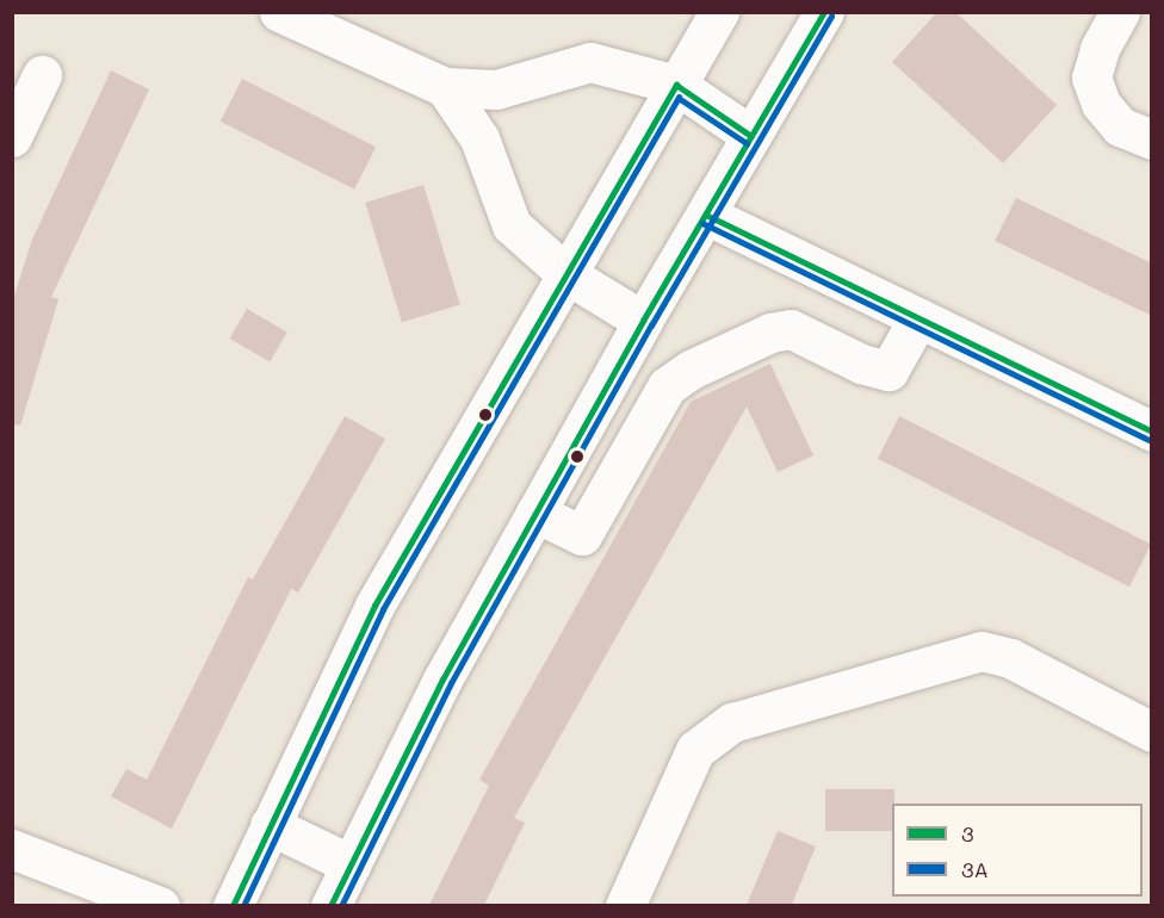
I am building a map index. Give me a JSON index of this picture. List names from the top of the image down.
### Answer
{
  "lines": ["transit line 3", "transit line 3A"],
  "legend": ["3", "3A"]
}
